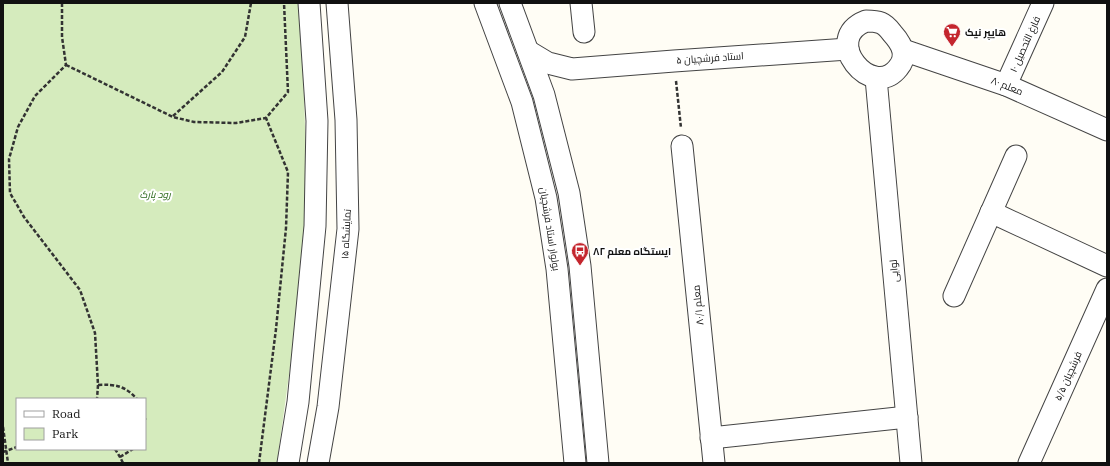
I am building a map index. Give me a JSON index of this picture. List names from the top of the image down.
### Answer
{
  "streets": {
    "street": [
      "فارغ التحصیل ۱۰",
      "استاد فرشچیان ۵",
      "معلم ۸۰",
      "بولوار استاد فرشچیان",
      "نمایشگاه ۱۵",
      "لوایی",
      "معلم ۸۰/۱",
      "فرشچیان ۵/۵"
    ]
  },
  "crossings": [
    ["فارغ التحصیل ۱۰", "معلم ۸۰"],
    ["استاد فرشچیان ۵", "معلم ۸۰"],
    ["استاد فرشچیان ۵", "لوایی"],
    ["معلم ۸۰", "لوایی"]
  ],
  "parks": ["رود پارک"],
  "places": {
    "supermarket": ["هایپر نیک"],
    "bus stop": ["ایستگاه معلم ۸۲"]
  },
  "legend": ["Road", "Park"]
}
